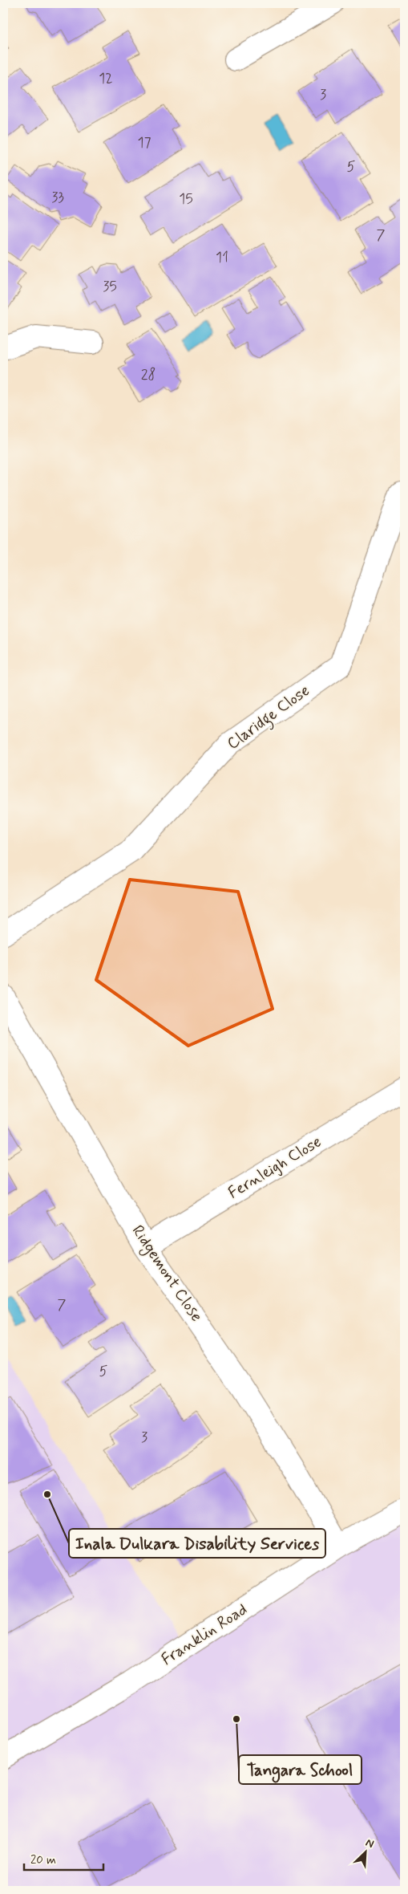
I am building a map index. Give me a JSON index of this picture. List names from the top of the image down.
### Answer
{
  "streets": {
    "street": [
      "Claridge Close",
      "Fernleigh Close",
      "Ridgemont Close",
      "Franklin Road"
    ]
  },
  "crossings": [
    ["Fernleigh Close", "Ridgemont Close"],
    ["Ridgemont Close", "Franklin Road"]
  ],
  "places": ["Inala Dulkara Disability Services", "Tangara School"],
  "house_numbers": [
    "12",
    "3",
    "17",
    "5",
    "33",
    "15",
    "7",
    "11",
    "35",
    "28",
    "7",
    "5",
    "3"
  ],
  "scale_bar": "20 m",
  "north": "top right"
}
